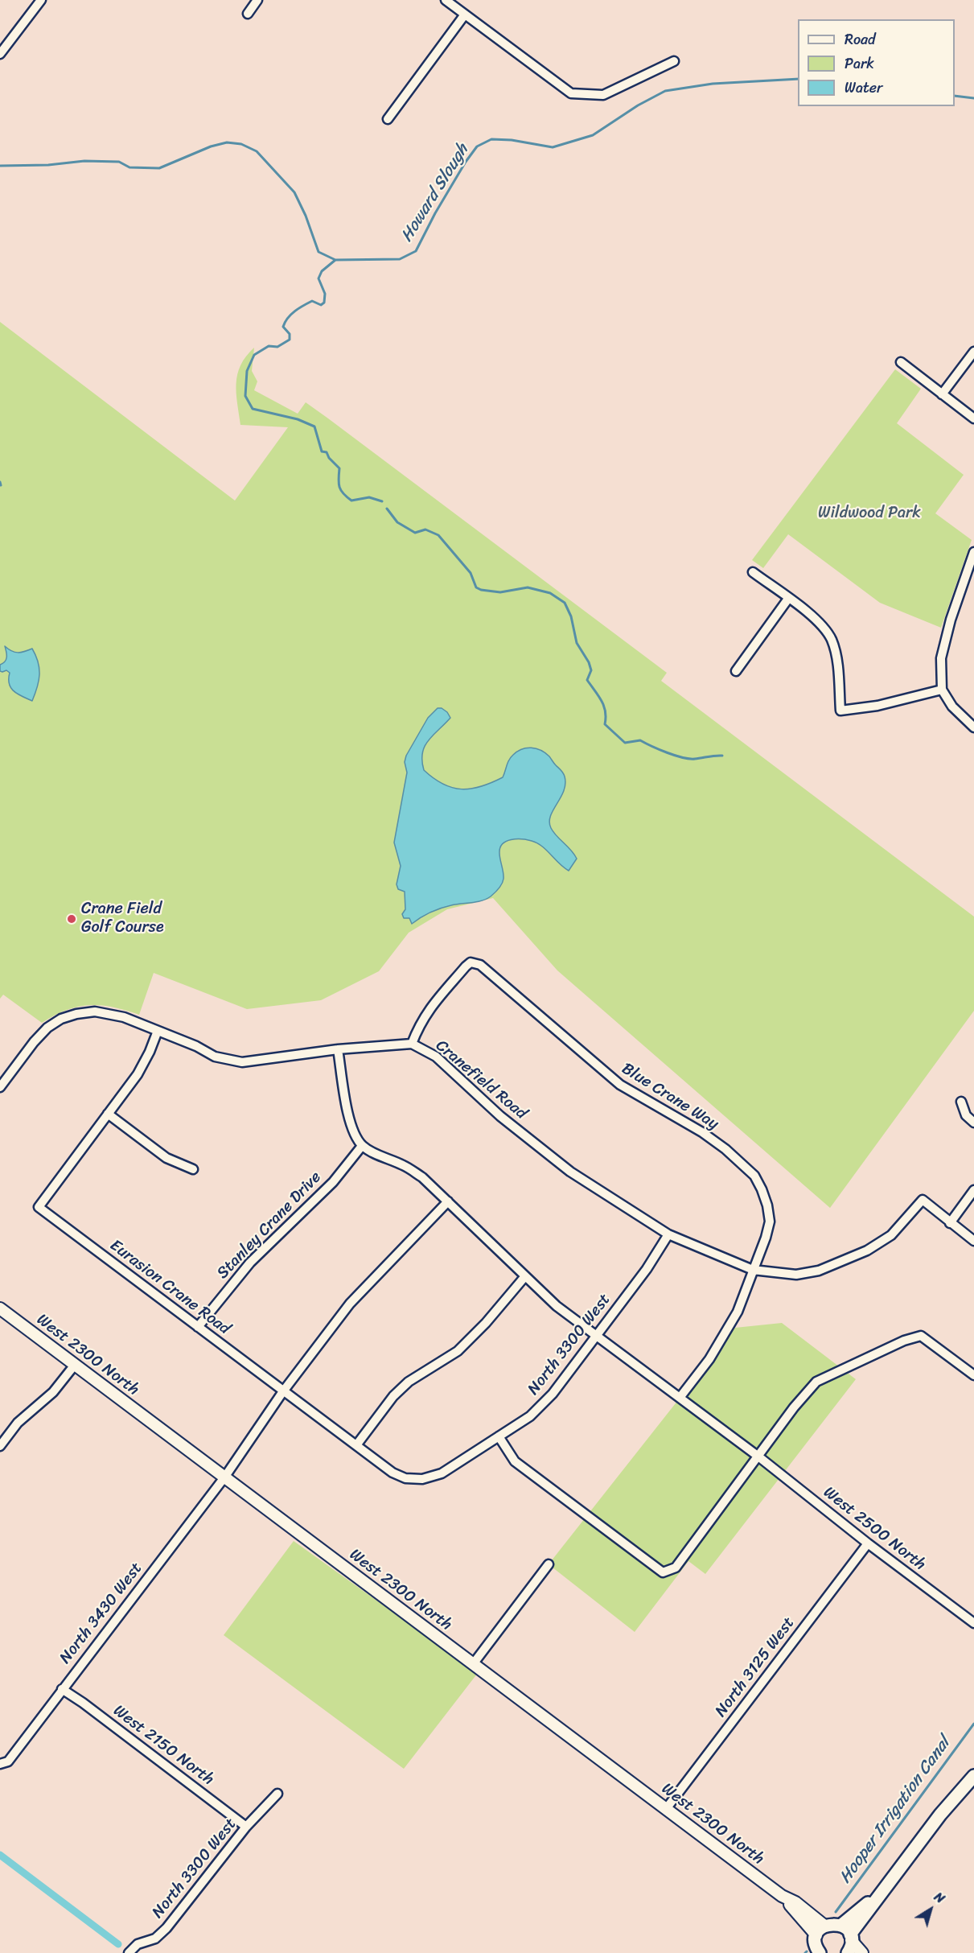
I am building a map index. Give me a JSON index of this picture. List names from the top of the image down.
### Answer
{
  "streets": {
    "street": [
      "Cranefield Road",
      "Blue Crane Way",
      "Stanley Crane Drive",
      "Eurasion Crane Road",
      "North 3300 West",
      "West 2300 North",
      "West 2500 North",
      "North 3430 West",
      "North 3125 West",
      "West 2150 North"
    ]
  },
  "crossings": [
    ["Cranefield Road", "Blue Crane Way"],
    ["Cranefield Road", "North 3300 West"],
    ["Blue Crane Way", "West 2500 North"],
    ["Stanley Crane Drive", "Eurasion Crane Road"],
    ["Stanley Crane Drive", "West 2500 North"],
    ["Eurasion Crane Road", "North 3300 West"],
    ["Eurasion Crane Road", "North 3430 West"],
    ["North 3300 West", "West 2500 North"],
    ["North 3300 West", "West 2150 North"],
    ["West 2300 North", "North 3430 West"],
    ["West 2300 North", "North 3125 West"],
    ["West 2500 North", "North 3430 West"],
    ["West 2500 North", "North 3125 West"],
    ["North 3430 West", "West 2150 North"]
  ],
  "water": ["Howard Slough", "Hooper Irrigation Canal"],
  "parks": ["Wildwood Park"],
  "places": ["Crane Field Golf Course"],
  "legend": ["Road", "Park", "Water"],
  "north": "top right"
}
